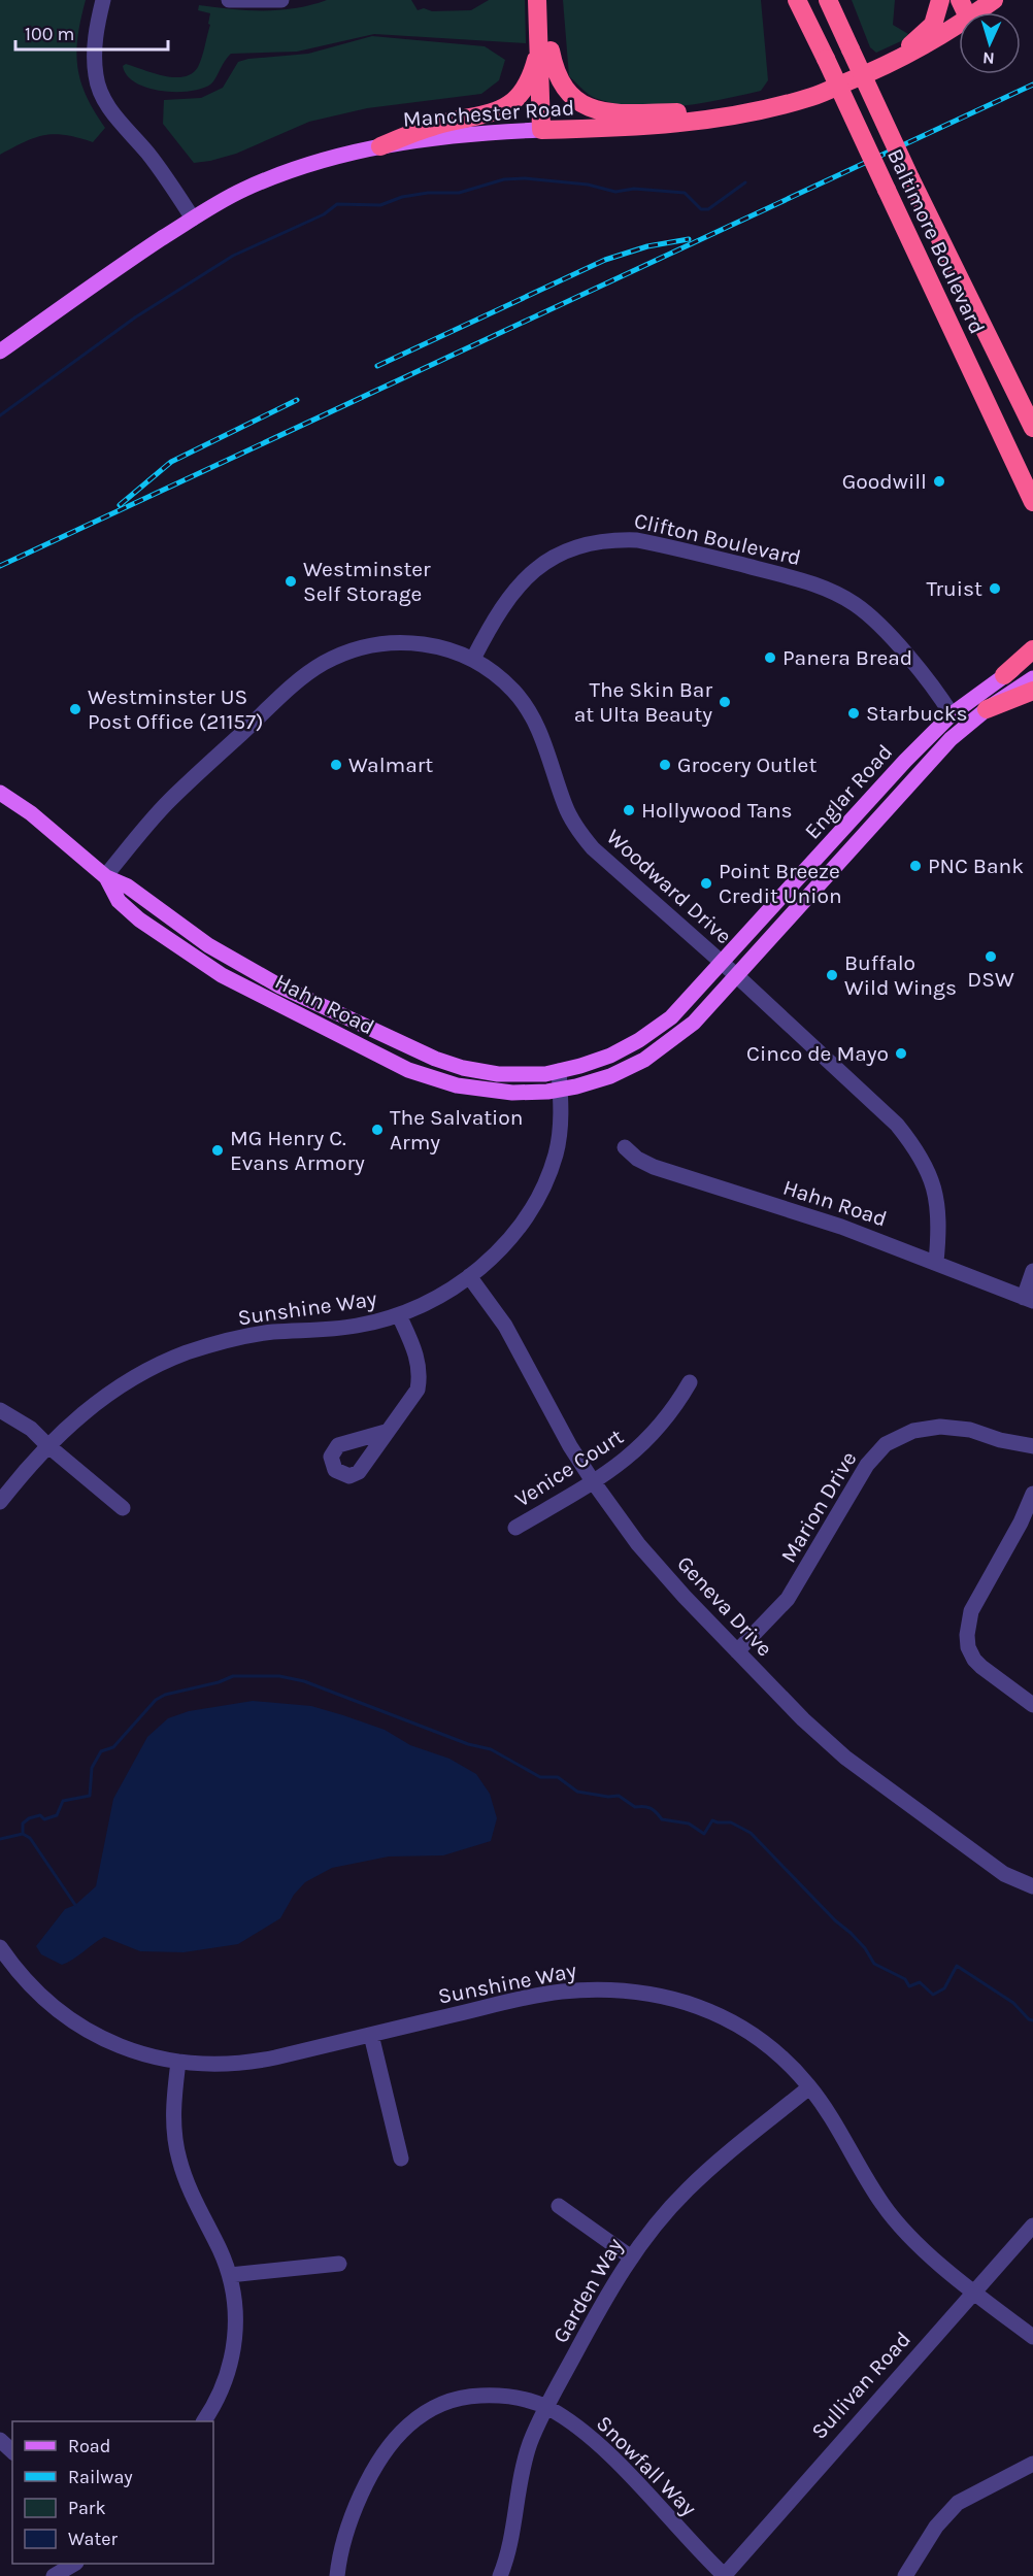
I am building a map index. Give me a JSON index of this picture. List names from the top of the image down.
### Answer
{
  "streets": {
    "highway": ["Manchester Road", "Baltimore Boulevard"],
    "main road": ["Englar Road", "Hahn Road"],
    "street": [
      "Clifton Boulevard",
      "Woodward Drive",
      "Sunshine Way",
      "Venice Court",
      "Marion Drive",
      "Geneva Drive",
      "Garden Way",
      "Sullivan Road",
      "Snowfall Way"
    ]
  },
  "crossings": [
    ["Clifton Boulevard", "Englar Road"],
    ["Clifton Boulevard", "Woodward Drive"],
    ["Englar Road", "Woodward Drive"],
    ["Englar Road", "Hahn Road"],
    ["Englar Road", "Sunshine Way"],
    ["Woodward Drive", "Hahn Road"],
    ["Hahn Road", "Sunshine Way"],
    ["Sunshine Way", "Geneva Drive"],
    ["Sunshine Way", "Garden Way"],
    ["Sunshine Way", "Sullivan Road"],
    ["Venice Court", "Geneva Drive"],
    ["Marion Drive", "Geneva Drive"],
    ["Garden Way", "Snowfall Way"],
    ["Sullivan Road", "Snowfall Way"]
  ],
  "places": [
    "Goodwill",
    "Westminster Self Storage",
    "Truist",
    "Panera Bread",
    "The Skin Bar at Ulta Beauty",
    "Westminster US Post Office (21157)",
    "Starbucks",
    "Walmart",
    "Grocery Outlet",
    "Hollywood Tans",
    "PNC Bank",
    "Point Breeze Credit Union",
    "DSW",
    "Buffalo Wild Wings",
    "Cinco de Mayo",
    "The Salvation Army",
    "MG Henry C. Evans Armory"
  ],
  "legend": [
    "Road",
    "Railway",
    "Park",
    "Water"
  ],
  "scale_bar": "100 m",
  "north": "bottom"
}
